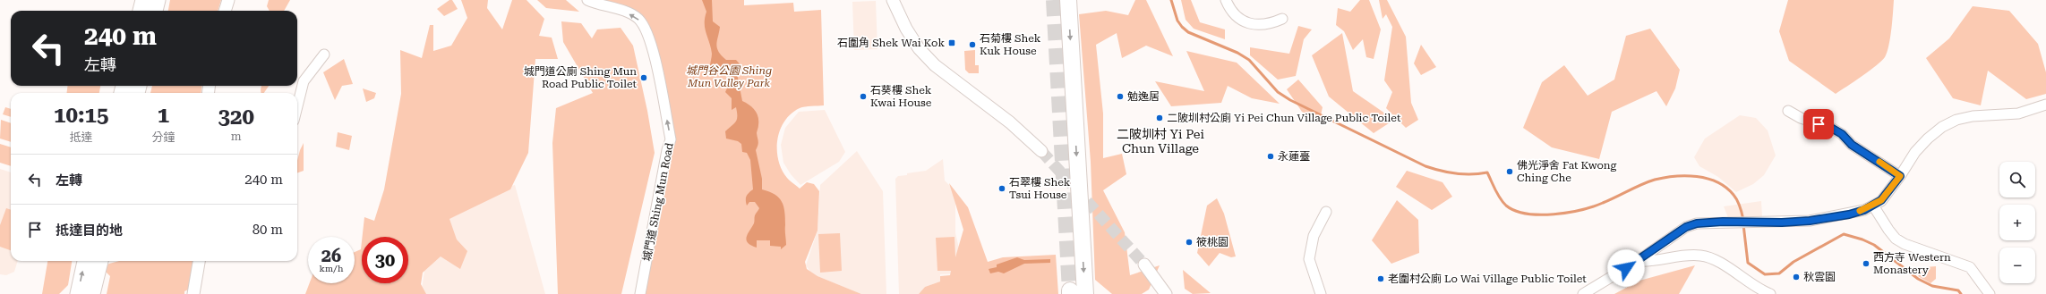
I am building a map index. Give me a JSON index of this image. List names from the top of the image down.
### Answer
{
  "streets": {
    "street": ["城門道 Shing Mun Road"]
  },
  "one_way": ["城門道 Shing Mun Road"],
  "districts": ["二陂圳村 Yi Pei Chun Village"],
  "parks": ["城門谷公園 Shing Mun Valley Park"],
  "places": {
    "transit": ["石圍角 Shek Wai Kok"],
    "other": [
      "石菊樓 Shek Kuk House",
      "城門道公廁 Shing Mun Road Public Toilet",
      "石葵樓 Shek Kwai House",
      "勉逸居",
      "二陂圳村公廁 Yi Pei Chun Village Public Toilet",
      "永蓮臺",
      "佛光淨舍 Fat Kwong Ching Che",
      "石翠樓 Shek Tsui House",
      "筱桃園",
      "西方寺 Western Monastery",
      "秋雲園",
      "老圍村公廁 Lo Wai Village Public Toilet"
    ]
  },
  "page": {
    "turn": ["240 m", "左轉"],
    "eta": [
      "10:15",
      "抵達",
      "1",
      "分鐘",
      "320",
      "m"
    ],
    "list": [
      {
        "name": "左轉",
        "value": "240 m"
      },
      {
        "name": "抵達目的地",
        "value": "80 m"
      }
    ],
    "map_buttons": ["+", "−"],
    "speed": "26 km/h",
    "limit": "30"
  }
}
